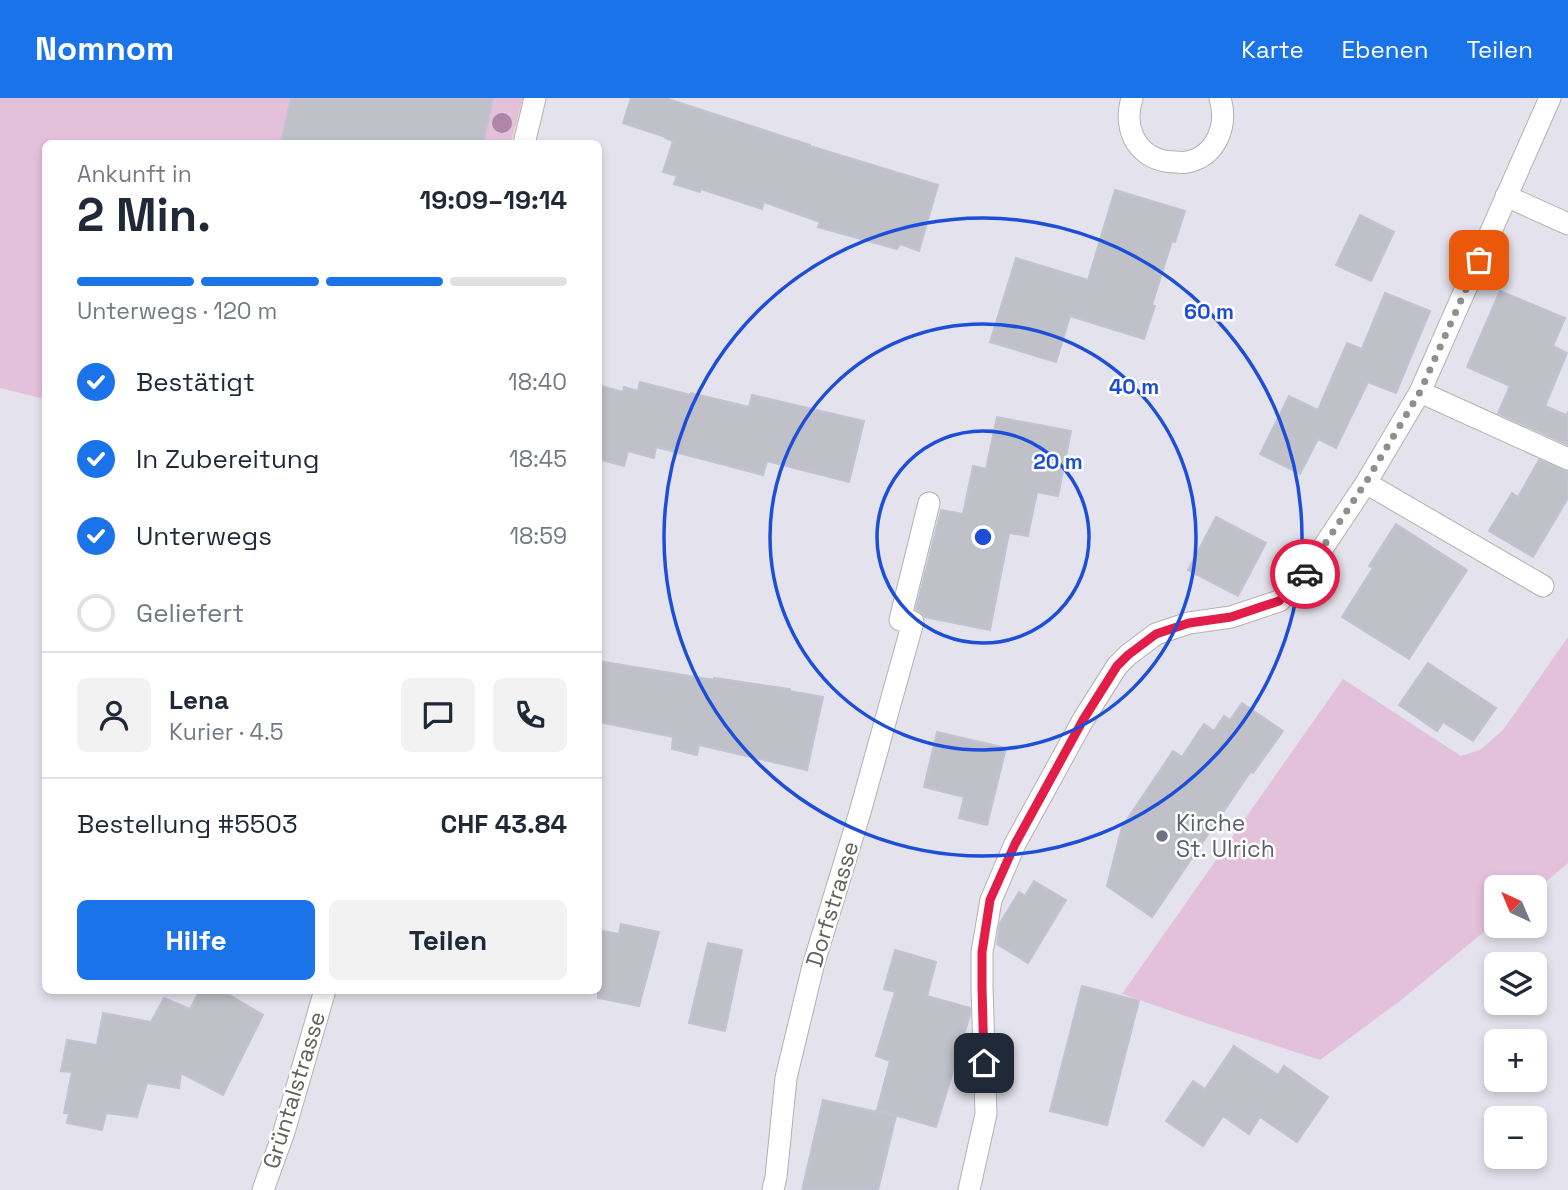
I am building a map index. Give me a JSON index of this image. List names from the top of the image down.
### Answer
{
  "streets": {
    "street": ["Dorfstrasse", "Grüntalstrasse"]
  },
  "places": ["Kirche St. Ulrich"],
  "north": "top left",
  "page": {
    "header": "Nomnom",
    "nav": ["Karte", "Ebenen", "Teilen"],
    "heading": ["2 Min.", "Ankunft in", "19:09–19:14"],
    "panel": [
      "Lena",
      "Kurier · 4.5",
      "Bestellung #5503",
      "CHF 43.84"
    ],
    "bar": "Unterwegs · 120 m",
    "list": [
      ["Bestätigt", "18:40"],
      ["In Zubereitung", "18:45"],
      ["Unterwegs", "18:59"],
      "Geliefert"
    ],
    "map_buttons": ["+", "−"],
    "buttons": ["Hilfe", "Teilen"]
  },
  "rings": ["60 m", "40 m", "20 m"]
}
